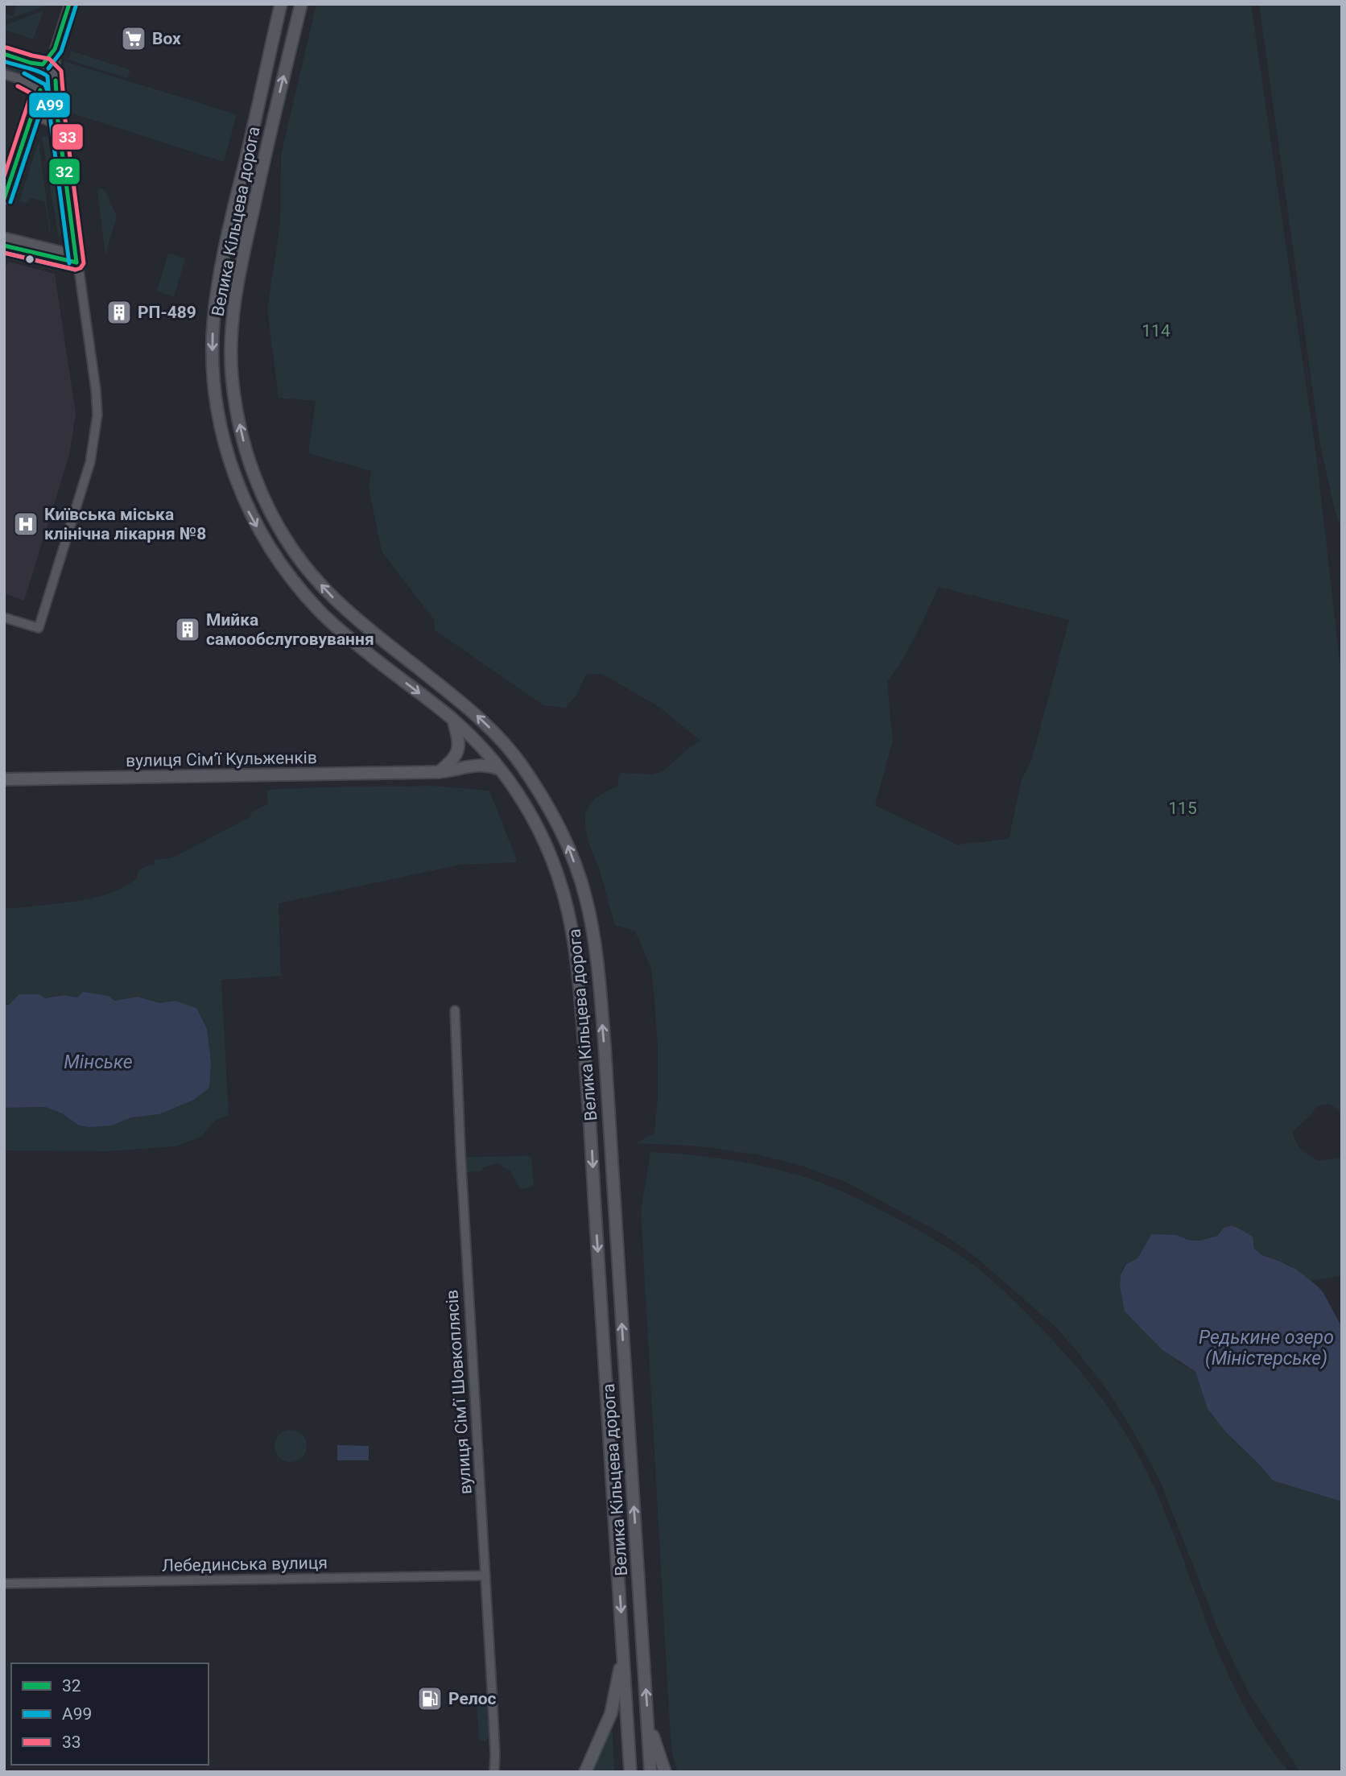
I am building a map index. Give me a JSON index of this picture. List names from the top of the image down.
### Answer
{
  "streets": {
    "main road": ["Велика Кільцева дорога", "вулиця Сімʼї Кульженків"],
    "street": ["вулиця Сімʼї Шовкоплясів", "Лебединська вулиця"]
  },
  "crossings": [
    ["Велика Кільцева дорога", "вулиця Сімʼї Кульженків"],
    ["вулиця Сімʼї Шовкоплясів", "Лебединська вулиця"]
  ],
  "water": ["Мінське", "Редькине озеро (Міністерське)"],
  "parks": ["114", "115"],
  "places": {
    "supermarket": ["Box"],
    "building": ["РП-489", "Мийка самообслуговування"],
    "hospital": ["Київська міська клінічна лікарня №8"],
    "fuel station": ["Релос"]
  },
  "lines": ["transit line 32", "transit line А99", "transit line 33"],
  "legend": ["32", "А99", "33"]
}
